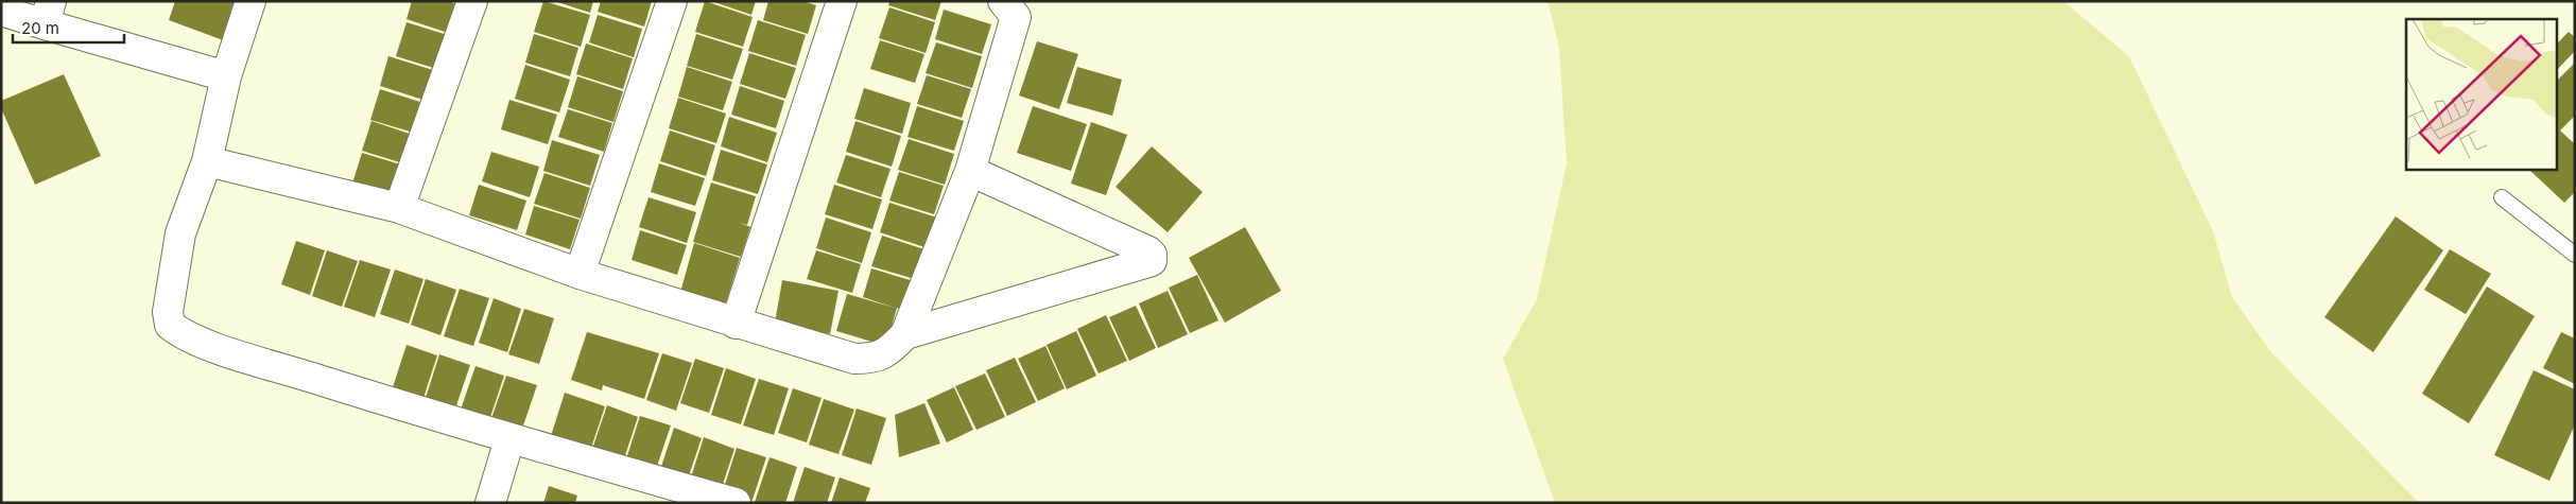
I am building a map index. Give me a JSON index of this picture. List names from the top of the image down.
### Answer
{
  "scale_bar": "20 m"
}
